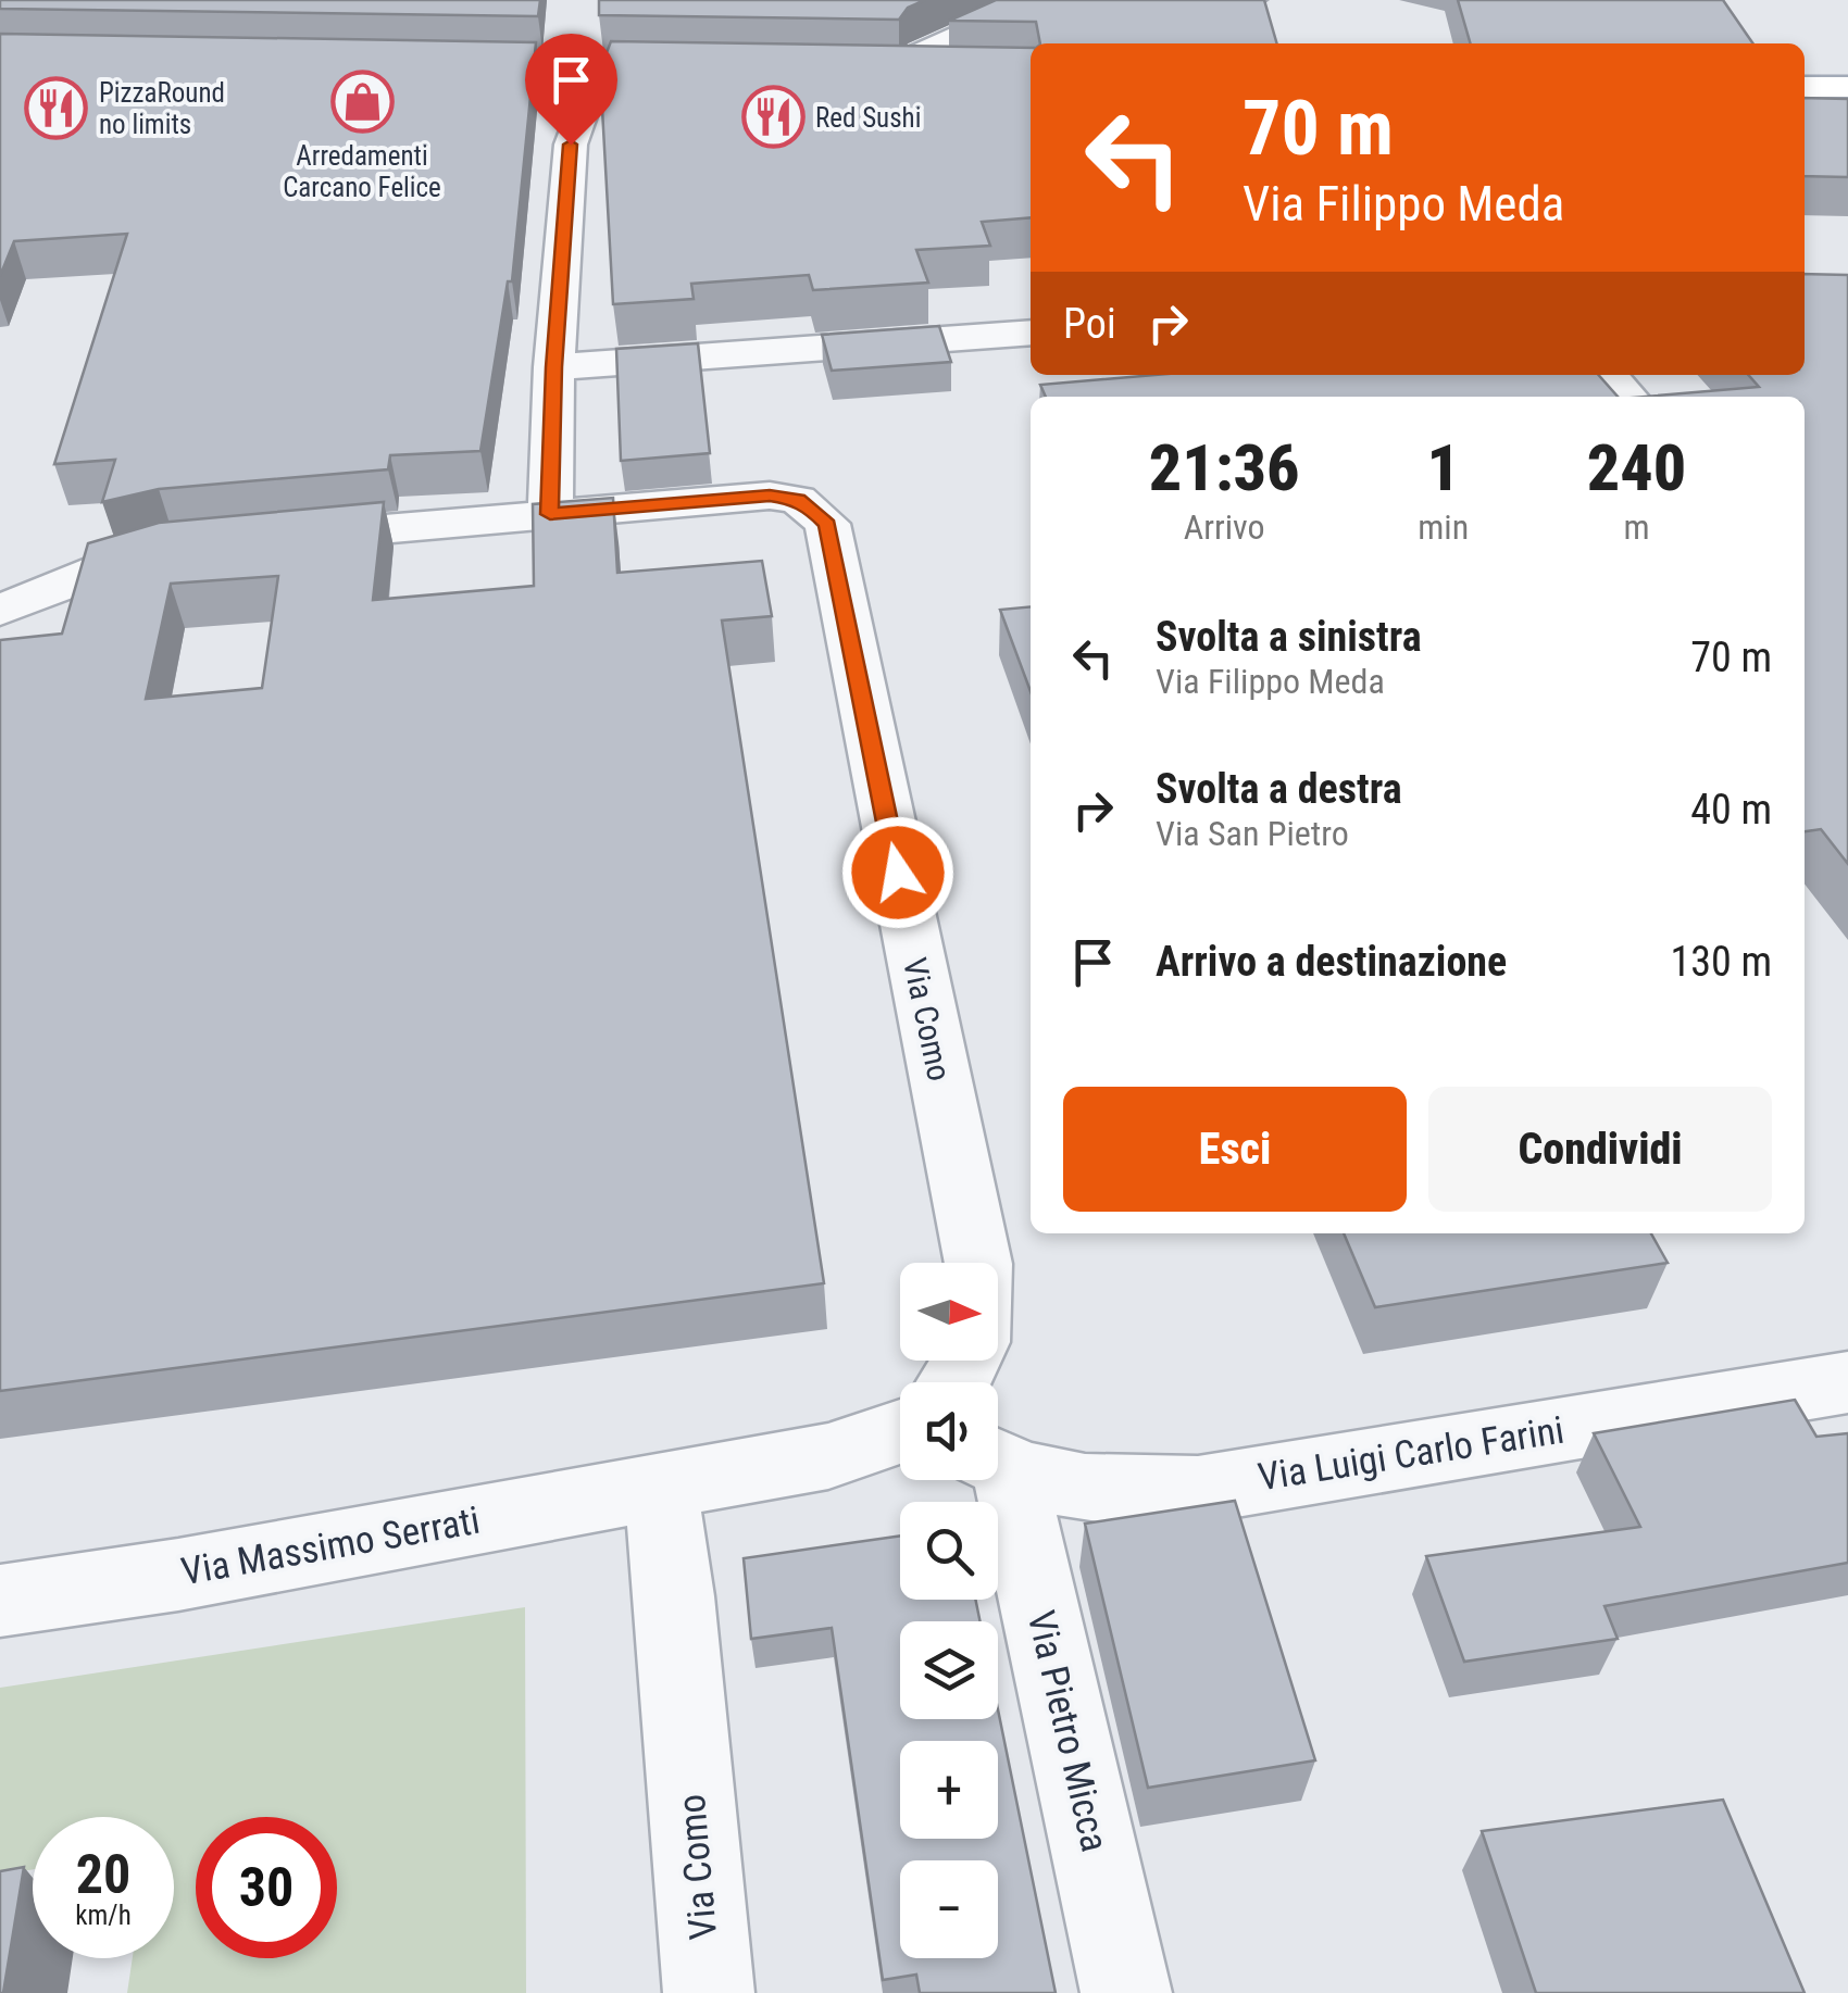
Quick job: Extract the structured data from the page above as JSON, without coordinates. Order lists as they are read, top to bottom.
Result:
{
  "streets": {
    "street": [
      "Via Como",
      "Via Luigi Carlo Farini",
      "Via Massimo Serrati",
      "Via Pietro Micca"
    ]
  },
  "crossings": [
    ["Via Como", "Via Massimo Serrati"]
  ],
  "places": {
    "shop": ["Arredamenti Carcano Felice"],
    "restaurant": ["PizzaRound no limits", "Red Sushi"]
  },
  "north": "right",
  "page": {
    "turn": ["70 m", "Via Filippo Meda"],
    "then": "Poi",
    "eta": [
      "21:36",
      "Arrivo",
      "1",
      "min",
      "240",
      "m"
    ],
    "list": [
      {
        "name": "Svolta a sinistra",
        "note": "Via Filippo Meda",
        "value": "70 m"
      },
      {
        "name": "Svolta a destra",
        "note": "Via San Pietro",
        "value": "40 m"
      },
      {
        "name": "Arrivo a destinazione",
        "value": "130 m"
      }
    ],
    "buttons": ["Esci", "Condividi"],
    "map_buttons": ["+", "−"],
    "speed": "20 km/h",
    "limit": "30"
  }
}
